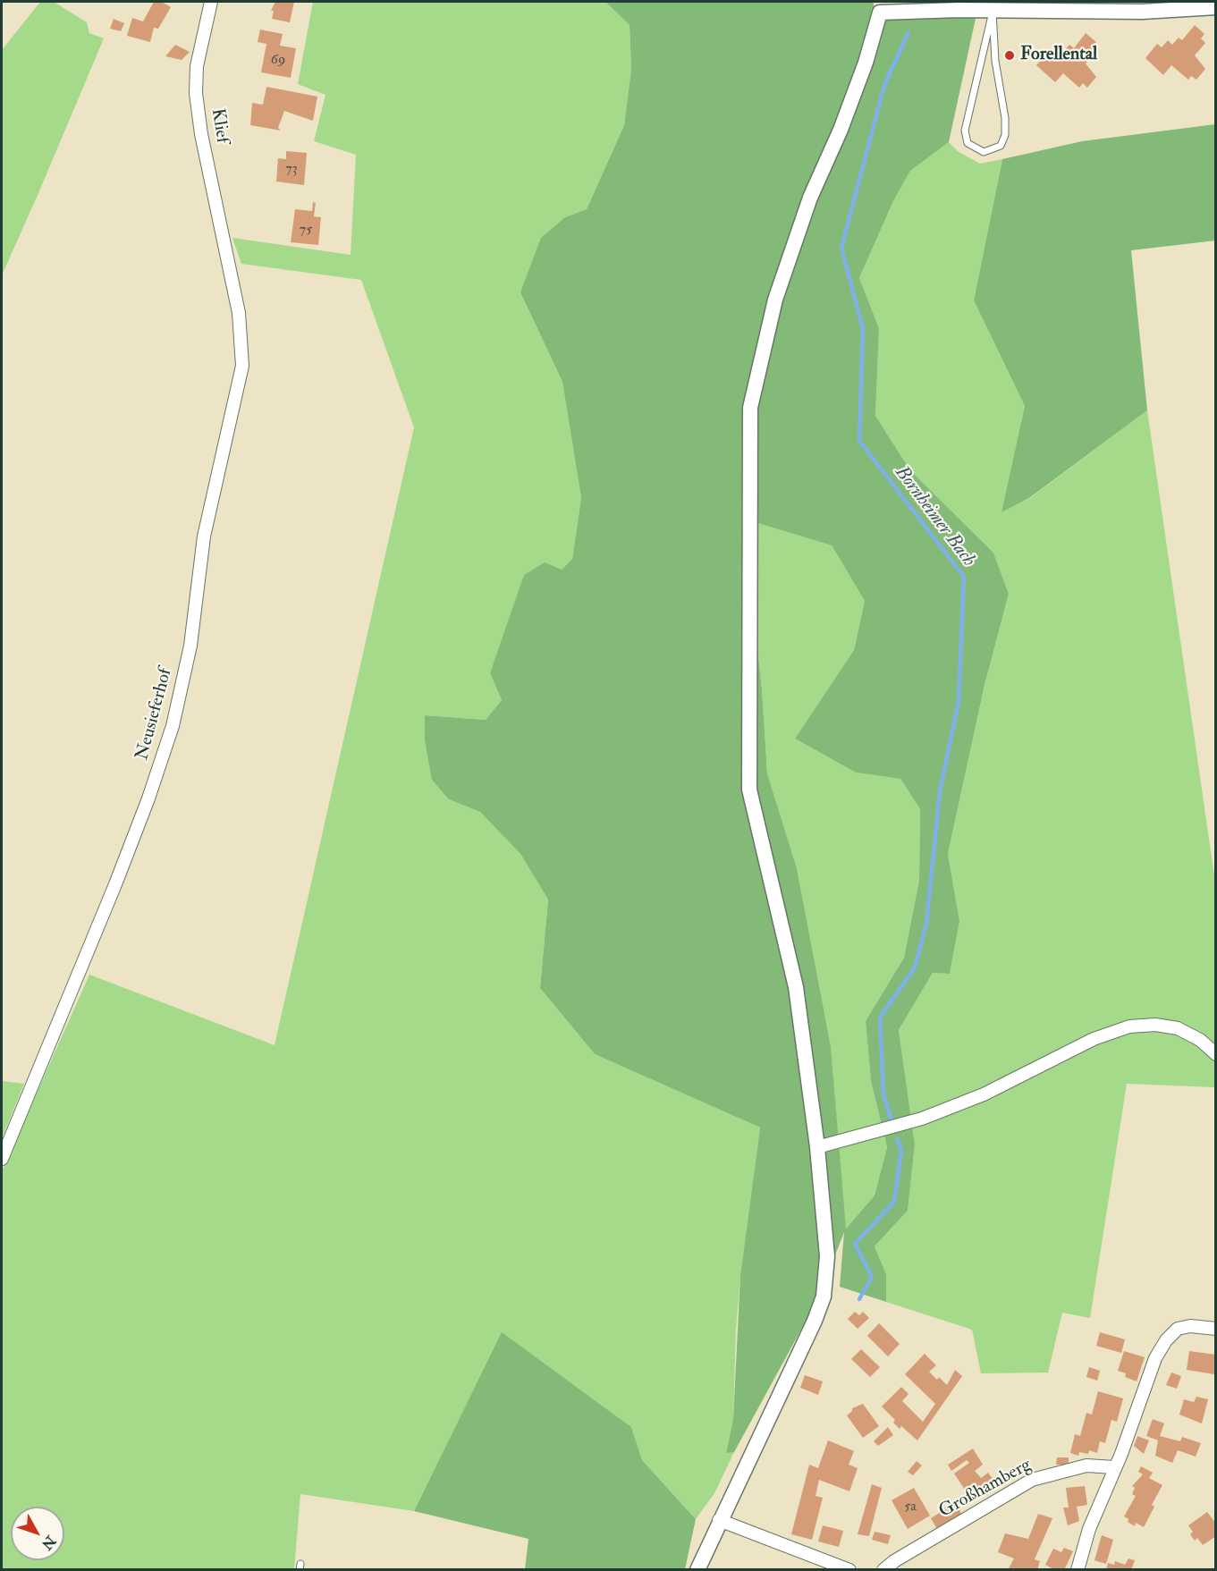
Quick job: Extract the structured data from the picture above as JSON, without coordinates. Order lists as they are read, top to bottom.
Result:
{
  "streets": {
    "street": ["Klief", "Neusieferhof", "Großhamberg"]
  },
  "crossings": [
    ["Klief", "Neusieferhof"]
  ],
  "water": ["Bornheimer Bach"],
  "places": ["Forellental"],
  "house_numbers": [
    "69",
    "73",
    "75",
    "5a"
  ],
  "north": "bottom right"
}
